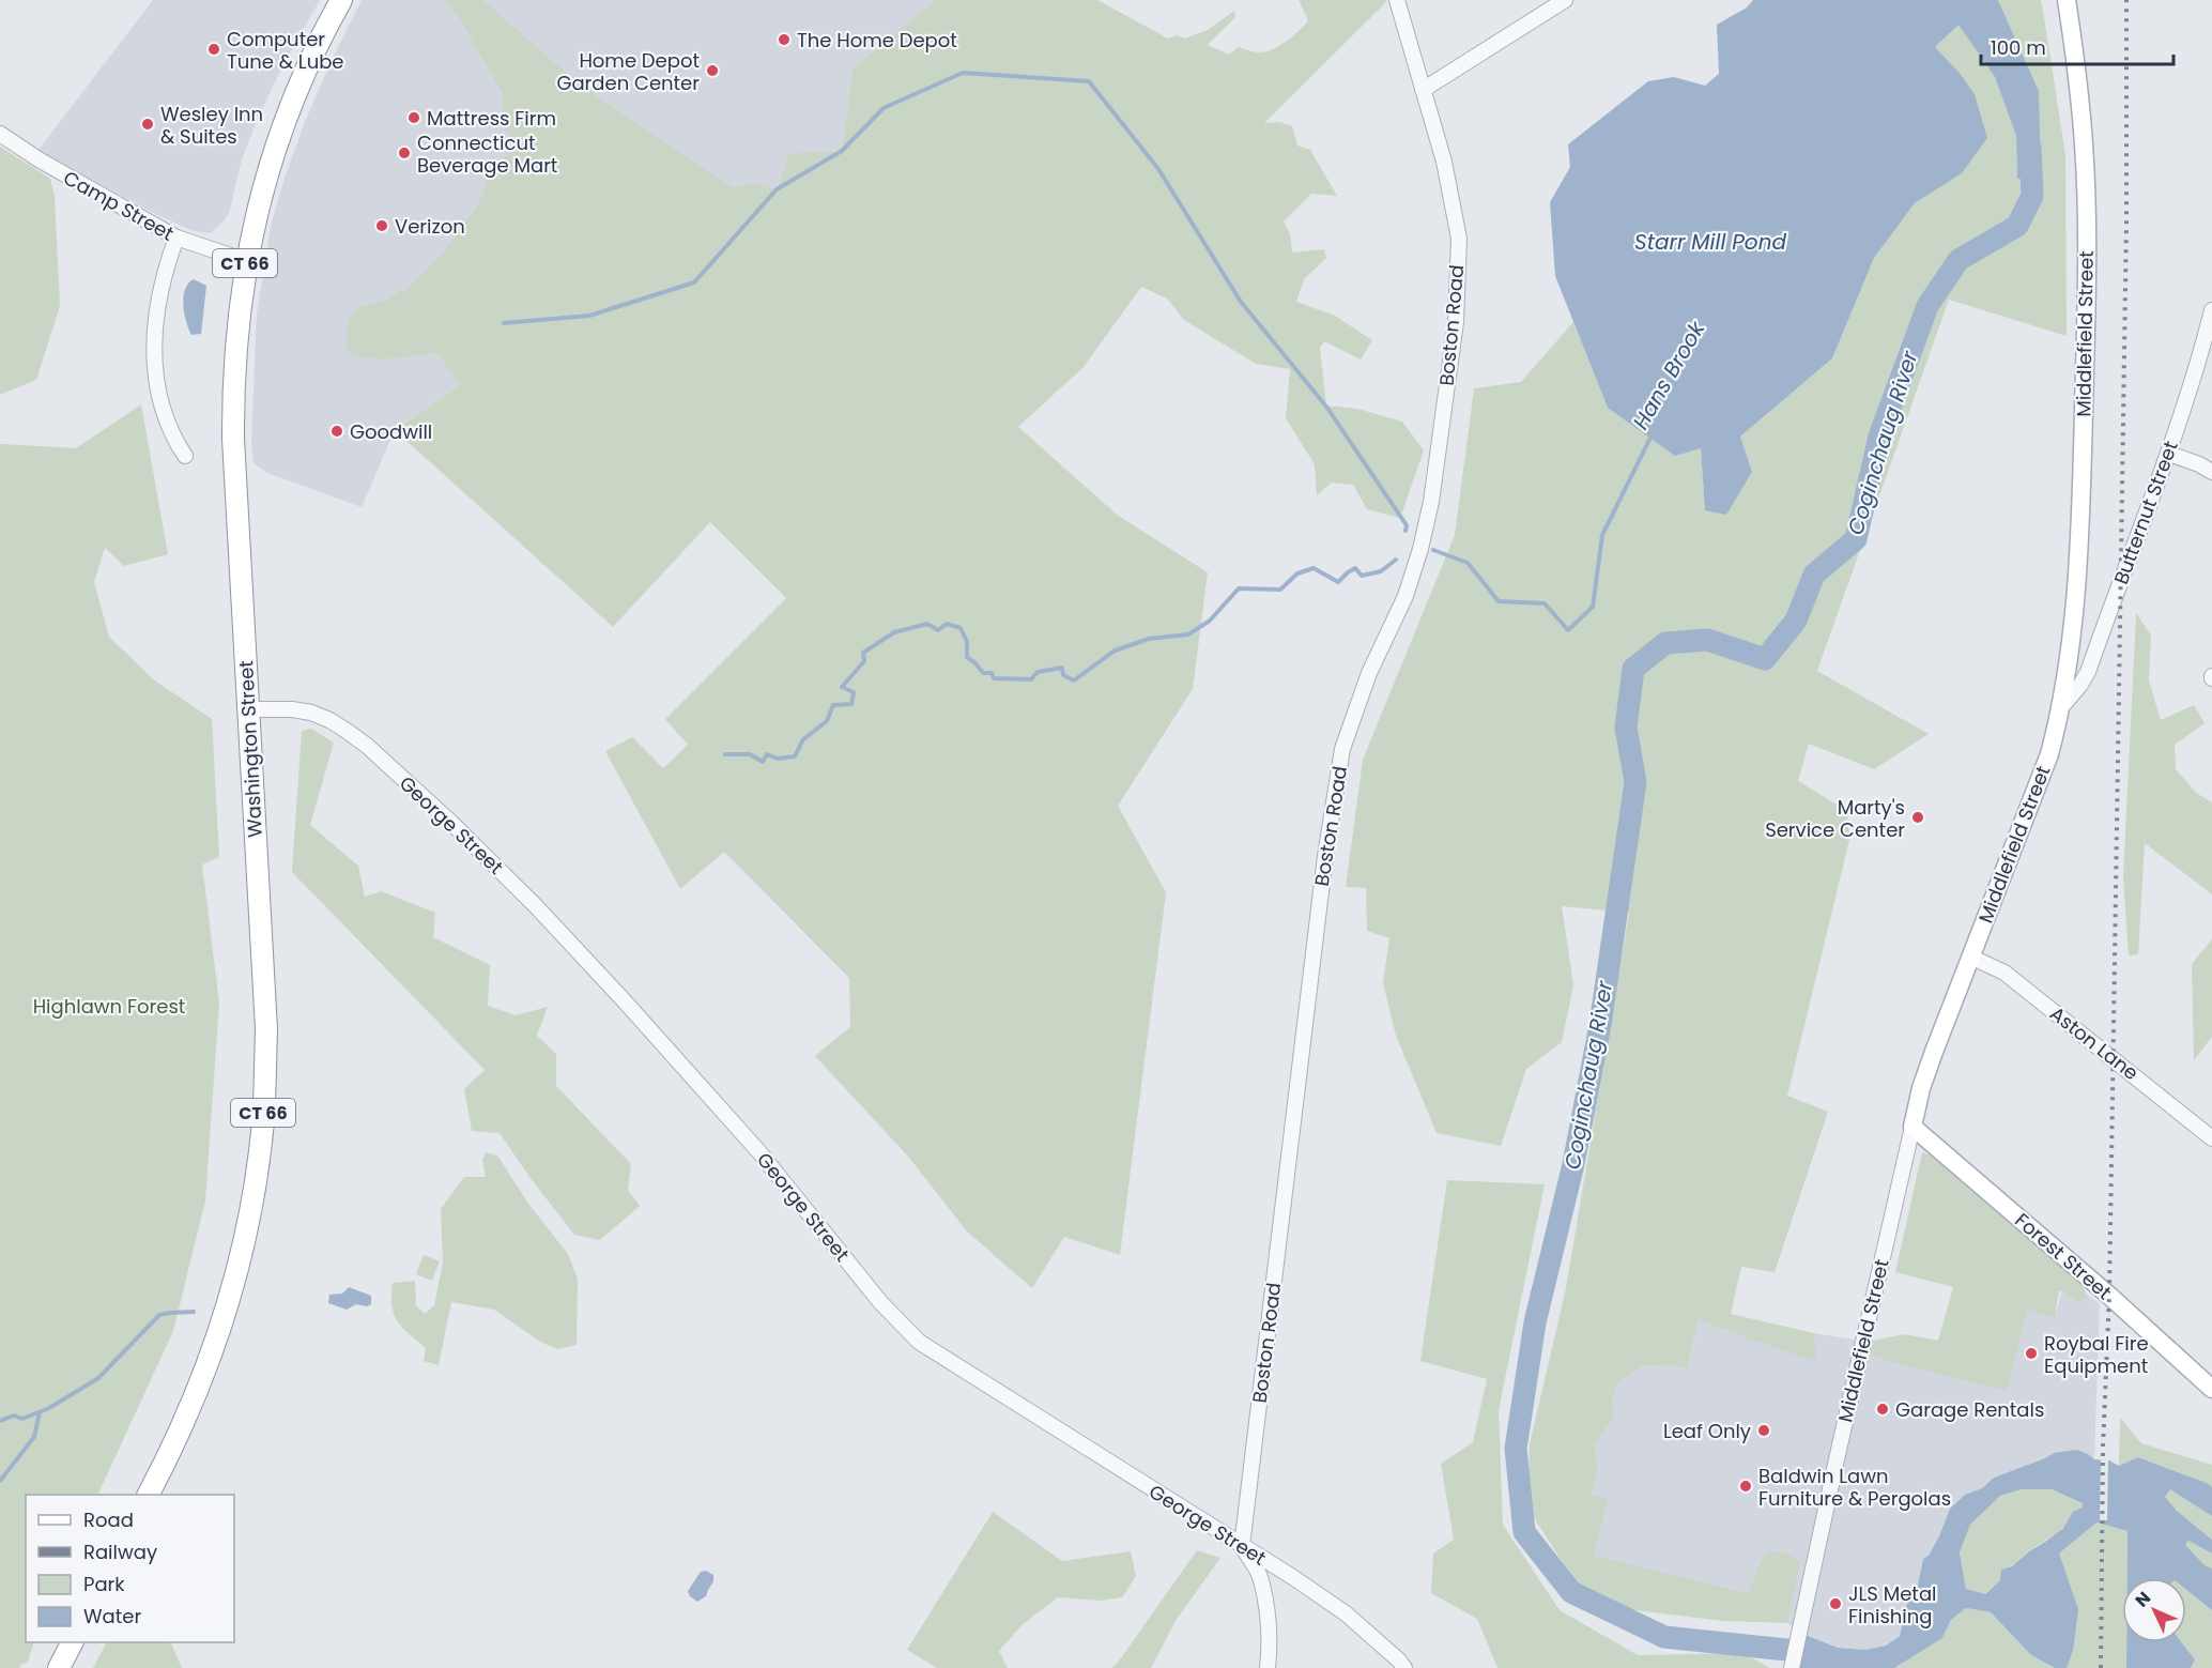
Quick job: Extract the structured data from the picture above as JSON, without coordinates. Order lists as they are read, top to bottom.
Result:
{
  "streets": {
    "highway": ["CT 66", "Washington Street"],
    "main road": ["Middlefield Street", "Forest Street"],
    "street": [
      "Camp Street",
      "Boston Road",
      "Butternut Street",
      "George Street",
      "Aston Lane"
    ]
  },
  "crossings": [
    ["Camp Street", "Washington Street"],
    ["Boston Road", "George Street"],
    ["Middlefield Street", "Butternut Street"],
    ["Middlefield Street", "Aston Lane"],
    ["Middlefield Street", "Forest Street"],
    ["Washington Street", "George Street"]
  ],
  "water": ["Starr Mill Pond", "Hans Brook", "Coginchaug River"],
  "parks": ["Highlawn Forest"],
  "places": [
    "The Home Depot",
    "Computer Tune & Lube",
    "Home Depot Garden Center",
    "Mattress Firm",
    "Wesley Inn & Suites",
    "Connecticut Beverage Mart",
    "Verizon",
    "Goodwill",
    "Marty's Service Center",
    "Roybal Fire Equipment",
    "Garage Rentals",
    "Leaf Only",
    "Baldwin Lawn Furniture & Pergolas",
    "JLS Metal Finishing"
  ],
  "legend": [
    "Road",
    "Railway",
    "Park",
    "Water"
  ],
  "scale_bar": "100 m",
  "north": "top left"
}
